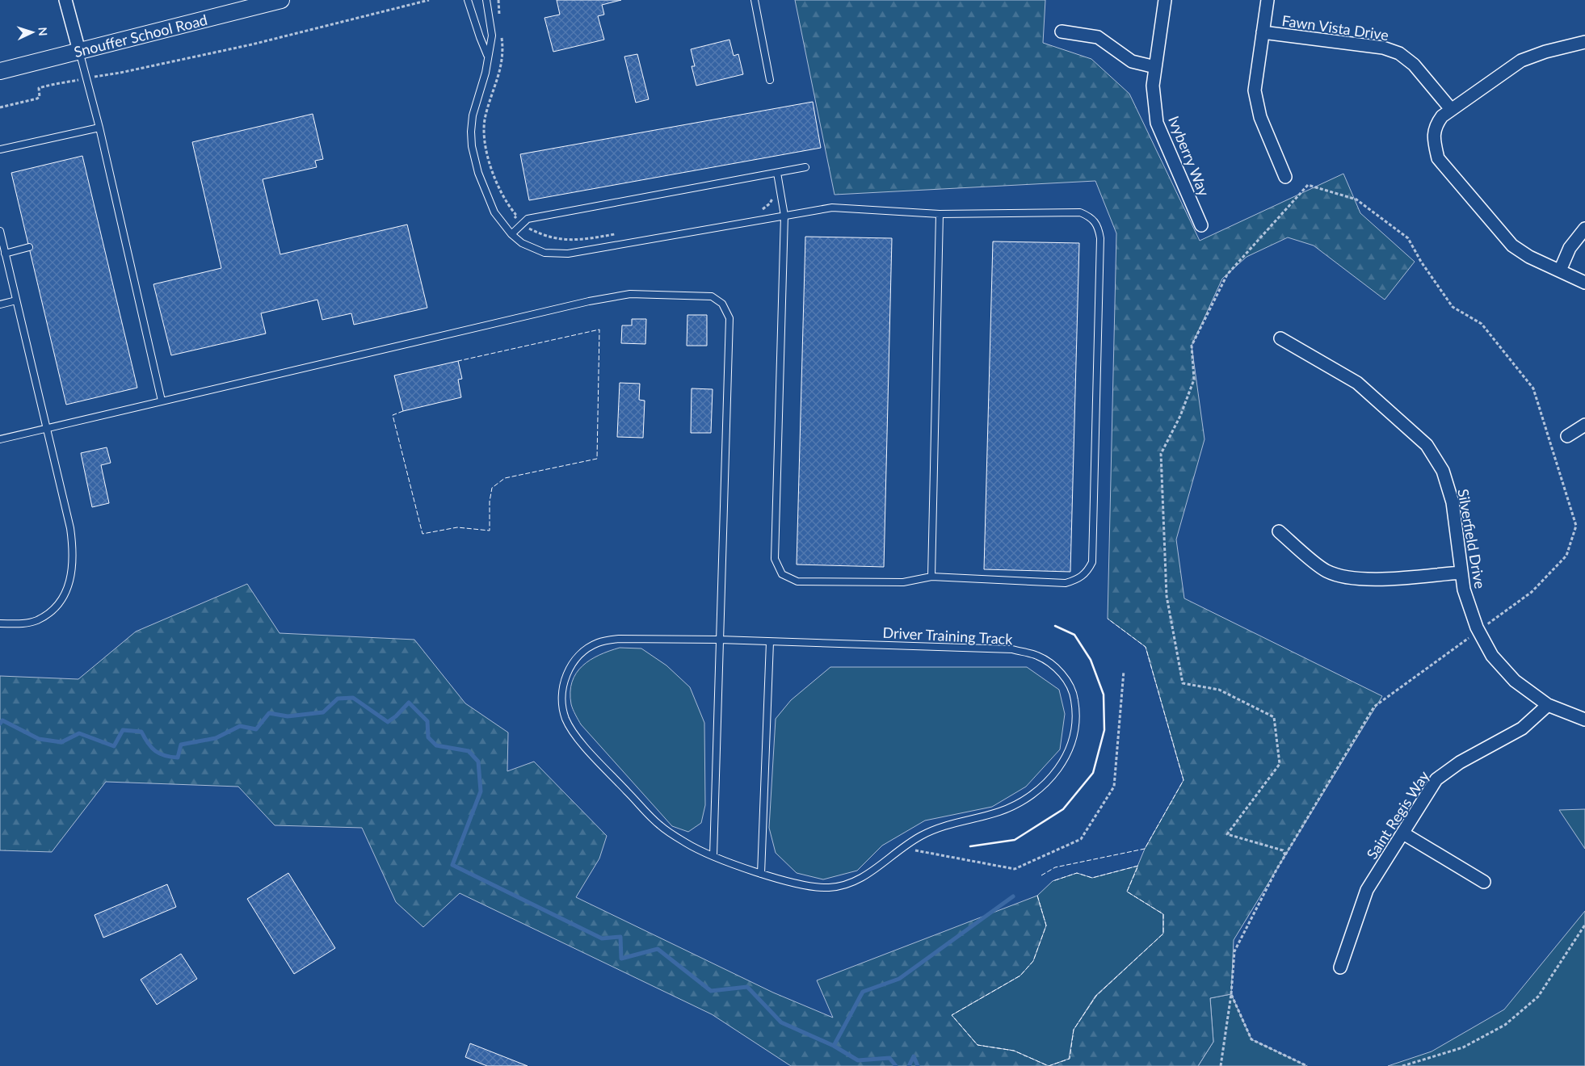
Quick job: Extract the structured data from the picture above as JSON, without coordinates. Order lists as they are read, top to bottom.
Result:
{
  "streets": {
    "main road": ["Snouffer School Road"],
    "street": [
      "Fawn Vista Drive",
      "Ivyberry Way",
      "Silverfield Drive",
      "Saint Regis Way"
    ],
    "lane": ["Driver Training Track"]
  },
  "crossings": [
    ["Silverfield Drive", "Saint Regis Way"]
  ],
  "north": "right"
}
